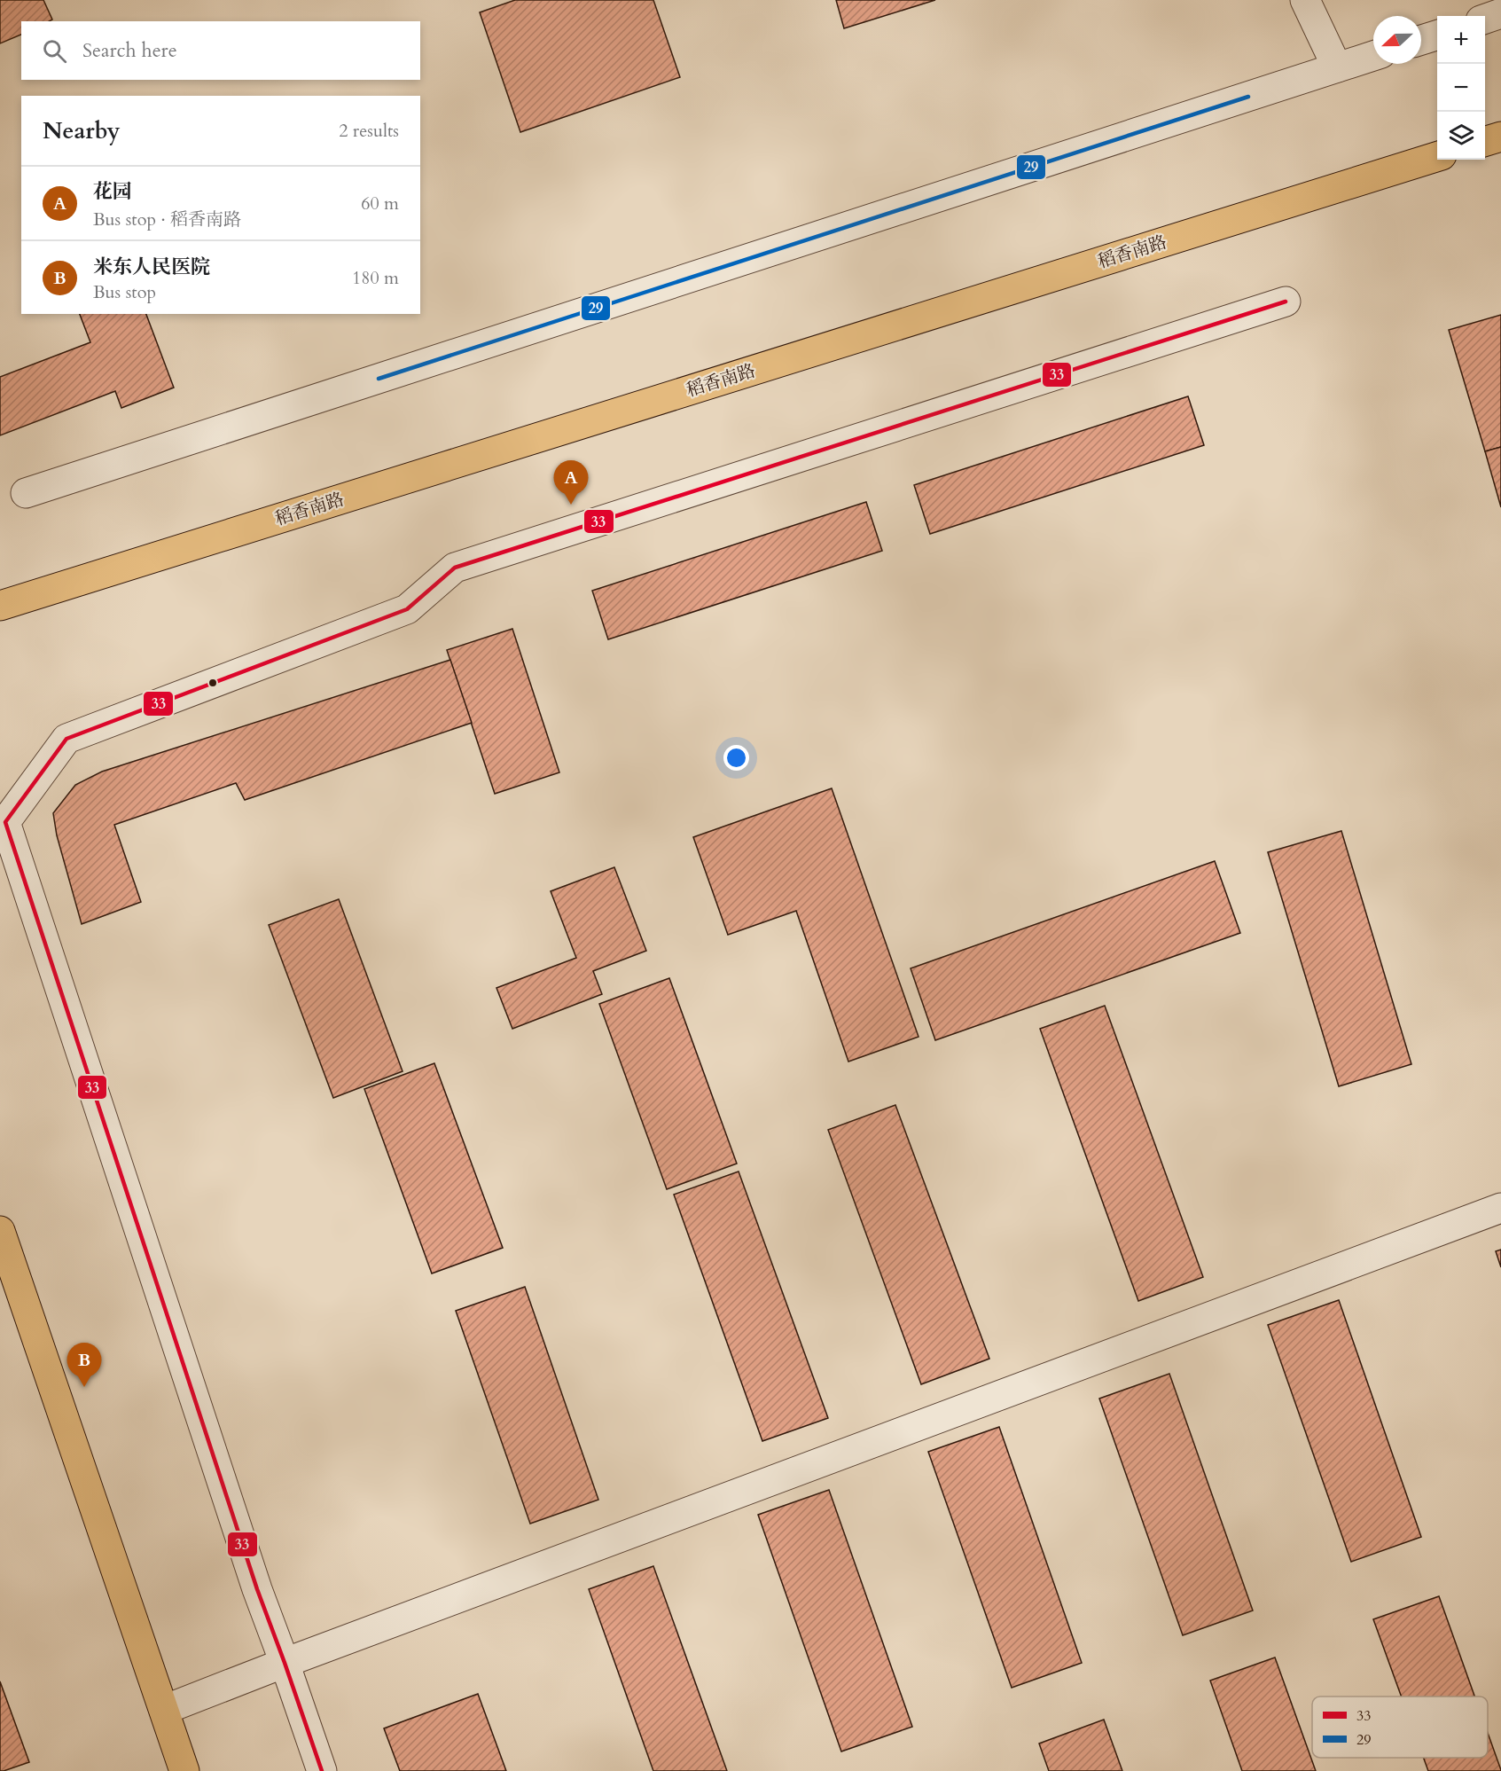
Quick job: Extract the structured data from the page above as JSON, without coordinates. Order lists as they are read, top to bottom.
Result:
{
  "streets": {
    "main road": ["稻香南路"]
  },
  "lines": ["transit line 29", "transit line 33"],
  "legend": ["33", "29"],
  "north": "left",
  "page": {
    "map_buttons": ["+", "−"],
    "search": "Search here",
    "heading": ["Nearby", "2 results"],
    "list": [
      {
        "mark": "A",
        "name": "花园",
        "note": "Bus stop · 稻香南路",
        "value": "60 m"
      },
      {
        "mark": "B",
        "name": "米东人民医院",
        "note": "Bus stop",
        "value": "180 m"
      }
    ],
    "pins": ["A", "B"]
  }
}
